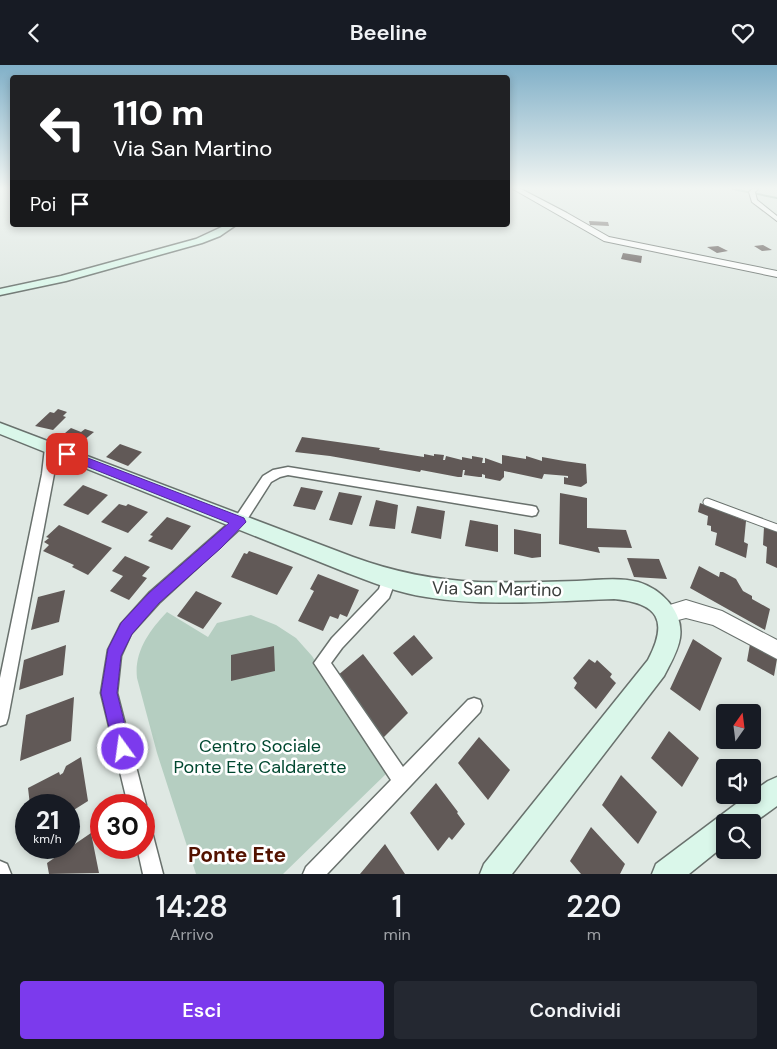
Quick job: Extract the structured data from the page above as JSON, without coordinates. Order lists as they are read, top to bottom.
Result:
{
  "streets": {
    "main road": ["Via San Martino"]
  },
  "districts": ["Ponte Ete"],
  "parks": ["Centro Sociale Ponte Ete Caldarette"],
  "north": "top",
  "page": {
    "header": "Beeline",
    "turn": ["110 m", "Via San Martino"],
    "then": "Poi",
    "speed": "21 km/h",
    "limit": "30",
    "eta": [
      "14:28",
      "Arrivo",
      "1",
      "min",
      "220",
      "m"
    ],
    "buttons": ["Esci", "Condividi"]
  }
}
